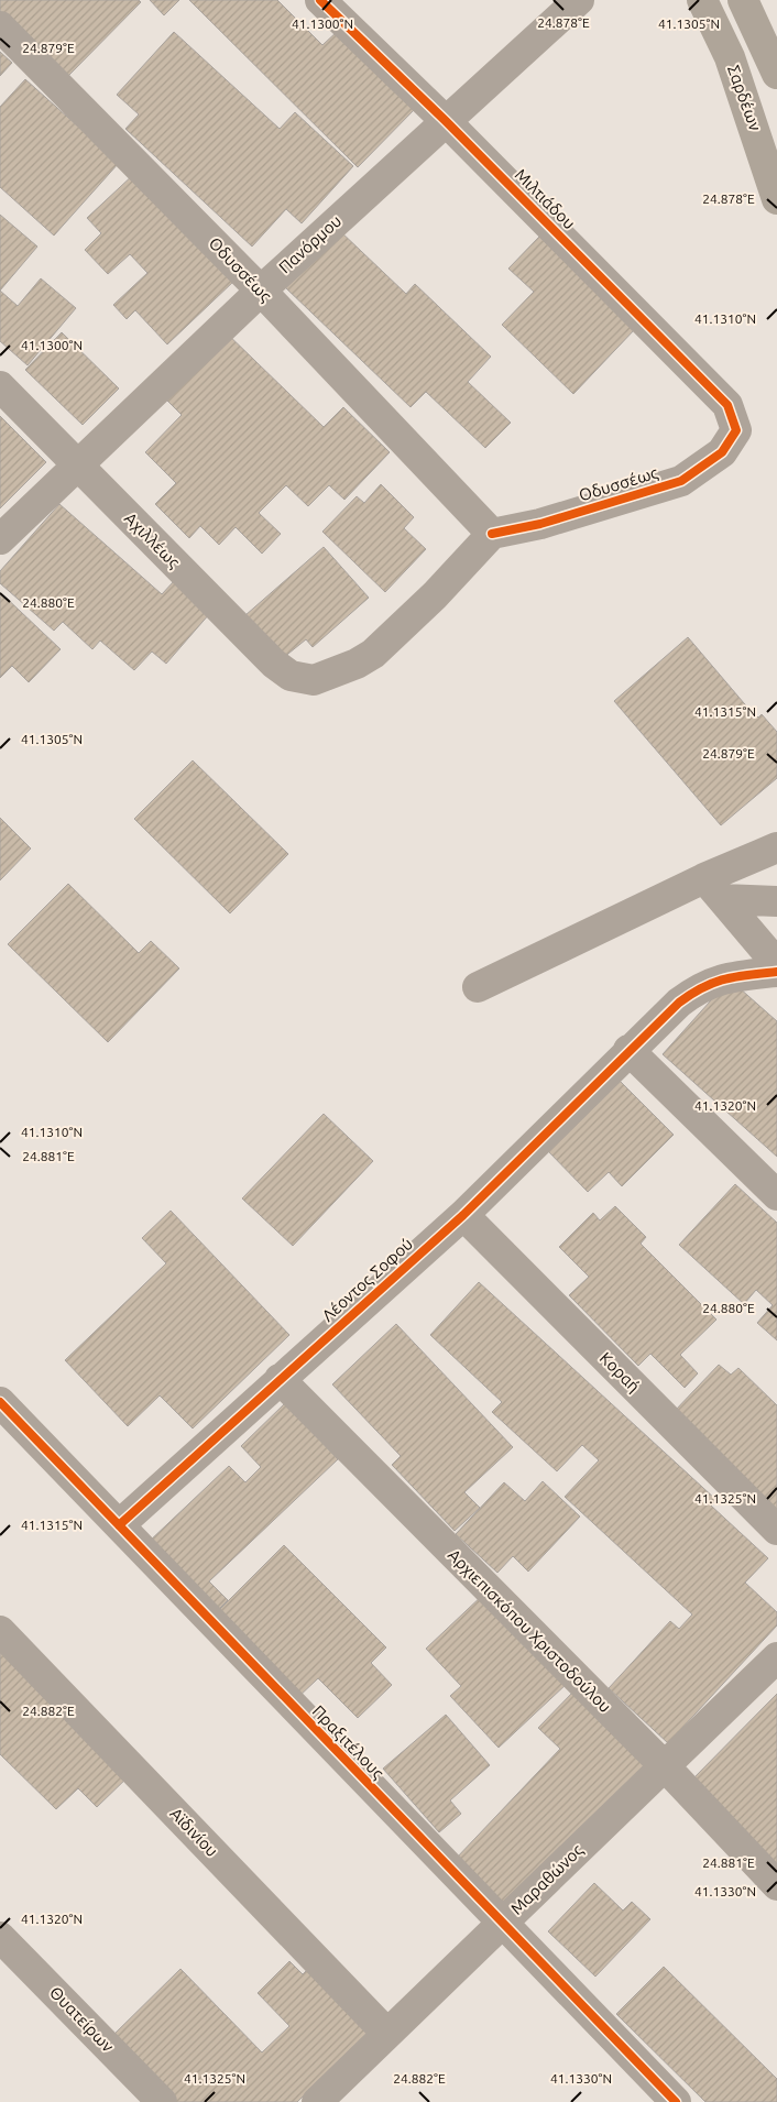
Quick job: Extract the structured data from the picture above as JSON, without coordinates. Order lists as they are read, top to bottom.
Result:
{
  "streets": {
    "main road": ["Σαρδέων"],
    "street": [
      "Μιλτιάδου",
      "Πανόρμου",
      "Οδυσσέως",
      "Αχιλλέως",
      "Λέοντος Σοφού",
      "Κοραή",
      "Αρχιεπισκόπου Χριστοδούλου",
      "Πραξιτέλους",
      "Αϊδινίου",
      "Μαραθώνος",
      "Θυατείρων"
    ]
  },
  "crossings": [
    ["Μιλτιάδου", "Πανόρμου"],
    ["Μιλτιάδου", "Οδυσσέως"],
    ["Πανόρμου", "Οδυσσέως"],
    ["Πανόρμου", "Αχιλλέως"],
    ["Οδυσσέως", "Αχιλλέως"],
    ["Λέοντος Σοφού", "Κοραή"],
    ["Λέοντος Σοφού", "Αρχιεπισκόπου Χριστοδούλου"],
    ["Λέοντος Σοφού", "Πραξιτέλους"],
    ["Αρχιεπισκόπου Χριστοδούλου", "Μαραθώνος"],
    ["Πραξιτέλους", "Μαραθώνος"],
    ["Αϊδινίου", "Μαραθώνος"]
  ],
  "coordinates": [
    "24.878°E",
    "41.1300°N",
    "41.1305°N",
    "24.879°E",
    "41.1310°N",
    "24.880°E",
    "41.1315°N",
    "41.1320°N",
    "24.881°E",
    "41.1325°N",
    "24.882°E",
    "41.1330°N"
  ]
}
